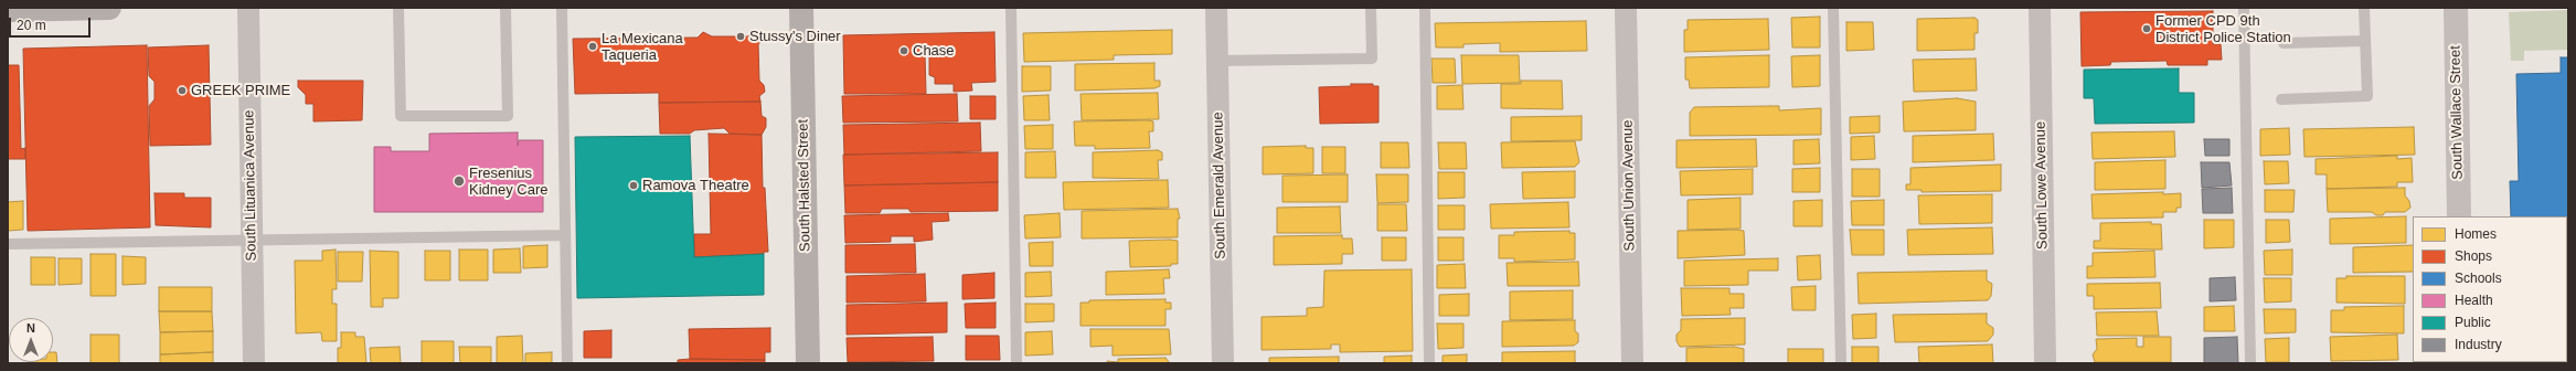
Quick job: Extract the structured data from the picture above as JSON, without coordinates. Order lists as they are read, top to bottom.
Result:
{
  "streets": {
    "main road": ["South Halsted Street"],
    "street": [
      "South Wallace Street",
      "South Lituanica Avenue",
      "South Emerald Avenue",
      "South Union Avenue",
      "South Lowe Avenue"
    ]
  },
  "places": [
    "Former CPD 9th District Police Station",
    "Stussy's Diner",
    "La Mexicana Taqueria",
    "Chase",
    "GREEK PRIME",
    "Fresenius Kidney Care",
    "Ramova Theatre"
  ],
  "legend": [
    "Homes",
    "Shops",
    "Schools",
    "Health",
    "Public",
    "Industry"
  ],
  "scale_bar": "20 m",
  "north": "top"
}
